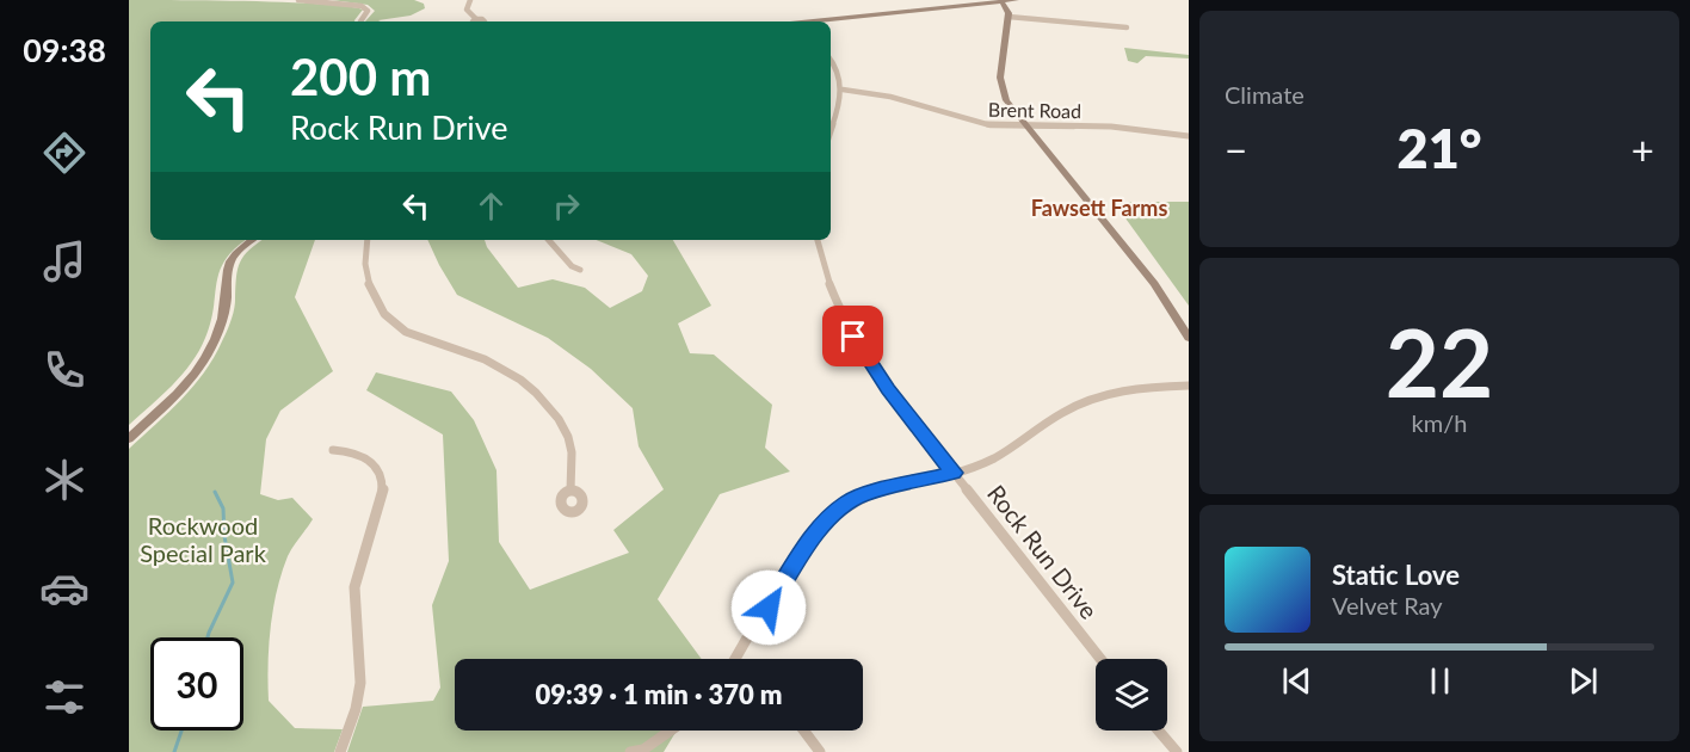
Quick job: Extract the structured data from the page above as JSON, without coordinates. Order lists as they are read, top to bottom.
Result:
{
  "streets": {
    "street": ["Brent Road", "Rock Run Drive"]
  },
  "districts": ["Fawsett Farms"],
  "parks": ["Rockwood Special Park"],
  "page": {
    "tabs": "09:38",
    "tile": [
      "Climate",
      ["22", "km/h"]
    ],
    "turn": ["200 m", "Rock Run Drive"],
    "heat": ["−", "21°", "+"],
    "song": ["Static Love", "Velvet Ray"],
    "limit": "30",
    "trip": "09:39 · 1 min · 370 m"
  }
}
